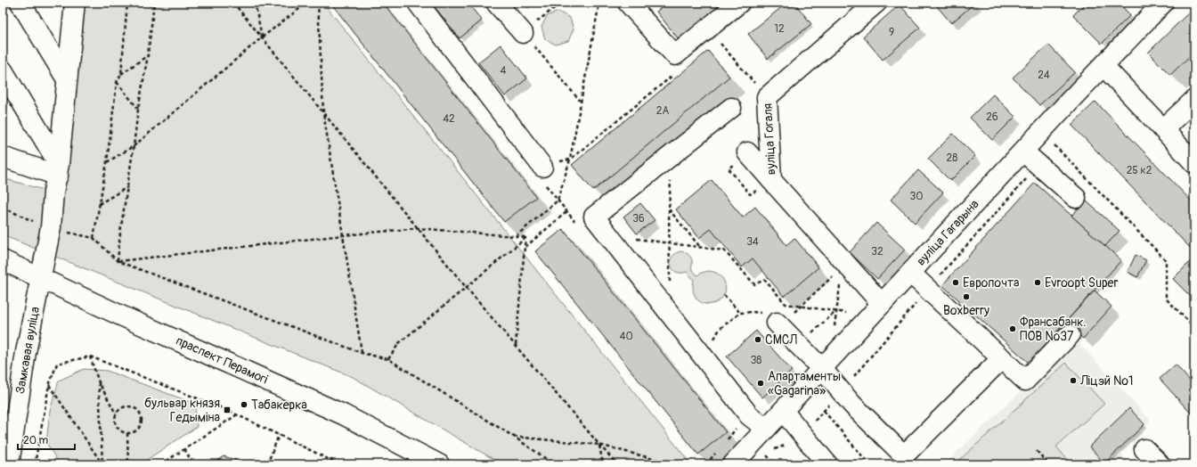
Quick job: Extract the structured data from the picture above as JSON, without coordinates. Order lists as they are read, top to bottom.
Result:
{
  "streets": {
    "street": [
      "вуліца Гогаля",
      "вуліца Гагарына",
      "Замкавая вуліца",
      "праспект Перамогі"
    ]
  },
  "crossings": [
    ["вуліца Гогаля", "вуліца Гагарына"],
    ["Замкавая вуліца", "праспект Перамогі"]
  ],
  "places": {
    "other": [
      "Европочта",
      "Evroopt Super",
      "Boxberry",
      "Франсабанк. ПОВ №37",
      "СМСЛ",
      "Ліцэй №1",
      "Апартаменты «Gagarina»",
      "Табакерка"
    ],
    "transit": ["бульвар князя Гедыміна"]
  },
  "house_numbers": [
    "12",
    "9",
    "4",
    "24",
    "2А",
    "26",
    "42",
    "28",
    "25 к2",
    "30",
    "36",
    "34",
    "32",
    "40",
    "38"
  ],
  "scale_bar": "20 m"
}
